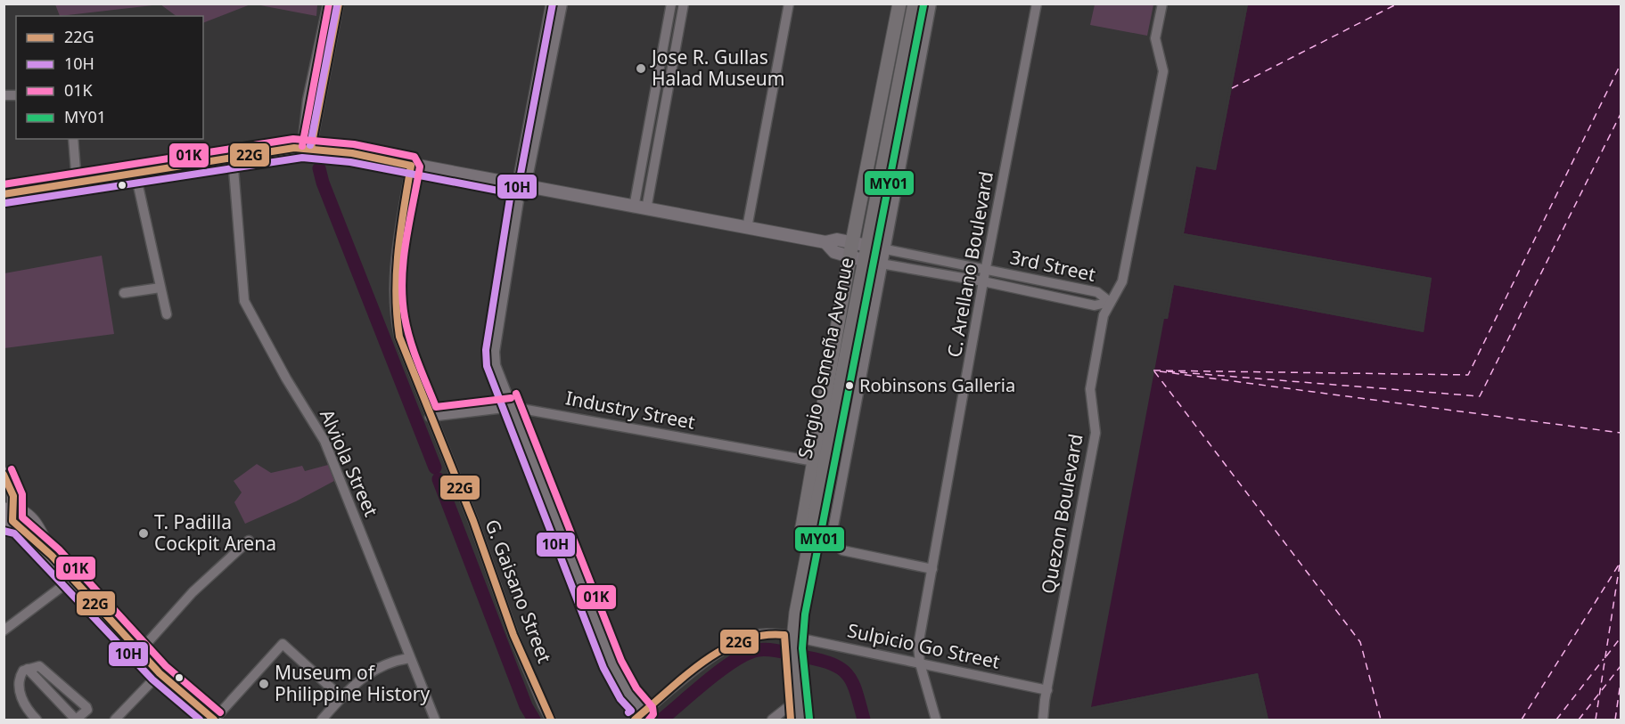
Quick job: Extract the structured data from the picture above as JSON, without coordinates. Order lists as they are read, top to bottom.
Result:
{
  "streets": {
    "highway": ["Sergio Osmeña Avenue"],
    "street": [
      "C. Arellano Boulevard",
      "3rd Street",
      "Industry Street",
      "Alviola Street",
      "Quezon Boulevard",
      "G. Gaisano Street",
      "Sulpicio Go Street"
    ]
  },
  "crossings": [
    ["C. Arellano Boulevard", "3rd Street"],
    ["C. Arellano Boulevard", "Sulpicio Go Street"],
    ["3rd Street", "Sergio Osmeña Avenue"],
    ["3rd Street", "Quezon Boulevard"],
    ["Sergio Osmeña Avenue", "Industry Street"],
    ["Sergio Osmeña Avenue", "Sulpicio Go Street"],
    ["Industry Street", "G. Gaisano Street"],
    ["Quezon Boulevard", "Sulpicio Go Street"]
  ],
  "places": [
    "Jose R. Gullas Halad Museum",
    "Robinsons Galleria",
    "T. Padilla Cockpit Arena",
    "Museum of Philippine History"
  ],
  "lines": [
    "transit line 22G",
    "transit line 10H",
    "transit line 01K",
    "transit line MY01"
  ],
  "legend": [
    "22G",
    "10H",
    "01K",
    "MY01"
  ]
}
